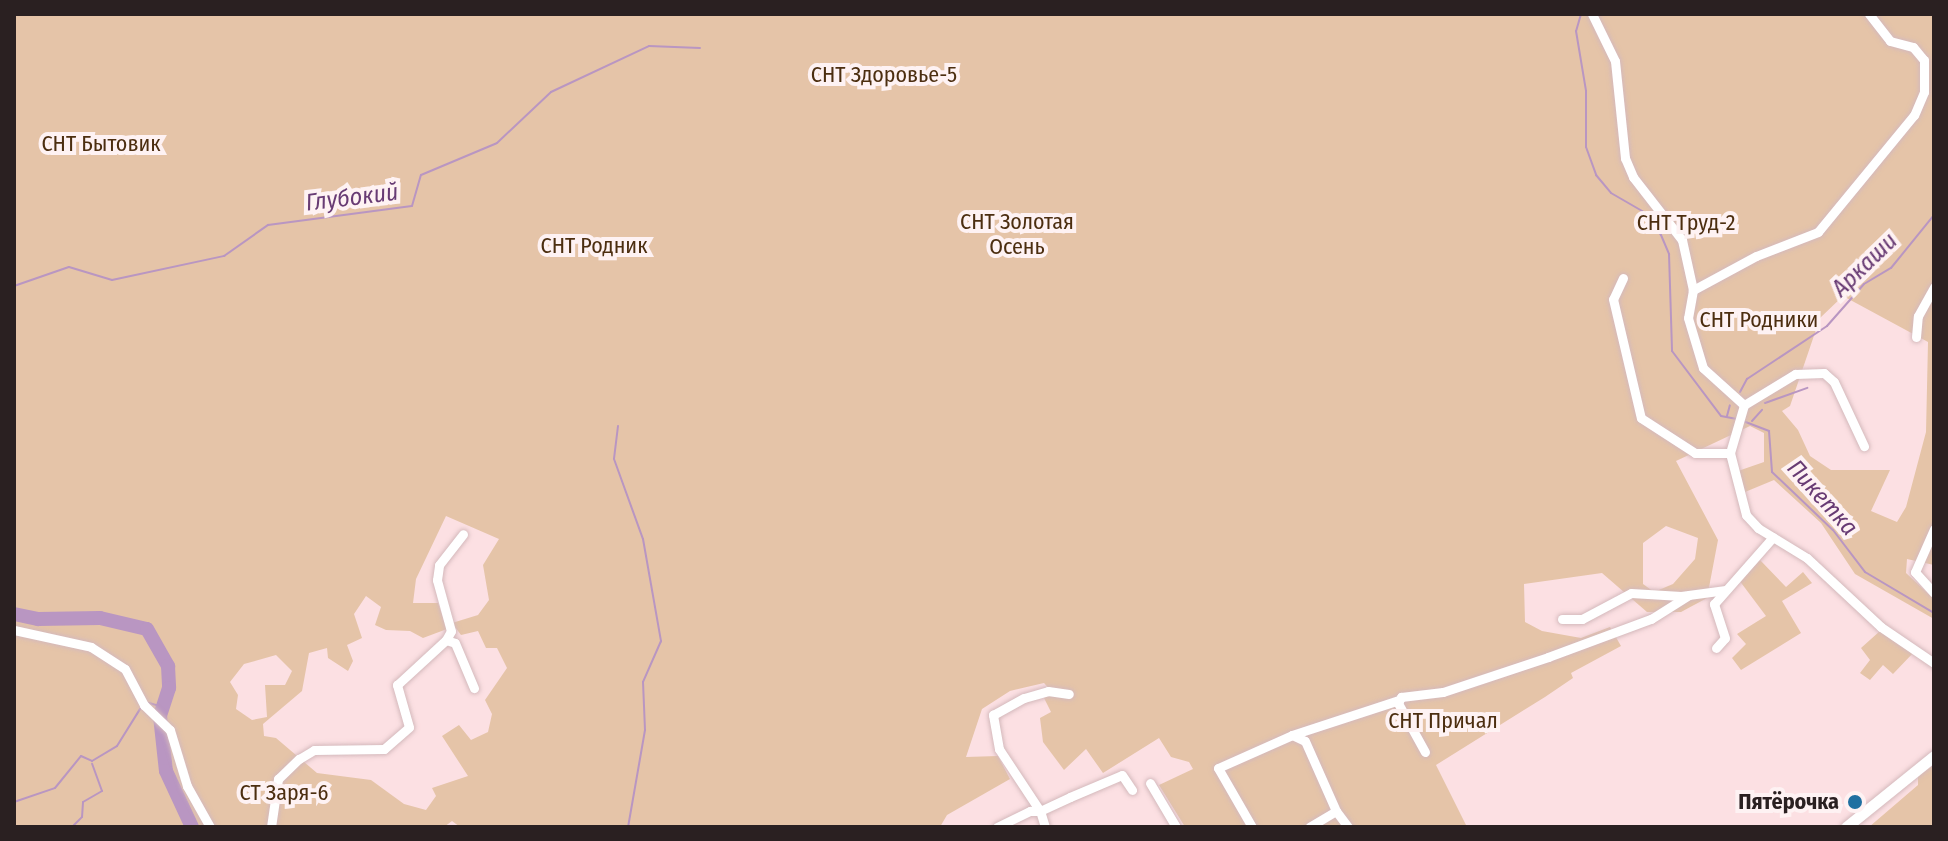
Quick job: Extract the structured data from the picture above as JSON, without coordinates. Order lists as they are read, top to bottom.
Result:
{
  "water": ["Глубокий", "Аркаши", "Пикетка"],
  "parks": [
    "СНТ Здоровье-5",
    "СНТ Бытовик",
    "СНТ Золотая Осень",
    "СНТ Труд-2",
    "СНТ Родник",
    "СНТ Родники",
    "СНТ Причал",
    "СТ Заря-6"
  ],
  "places": ["Пятёрочка"]
}
